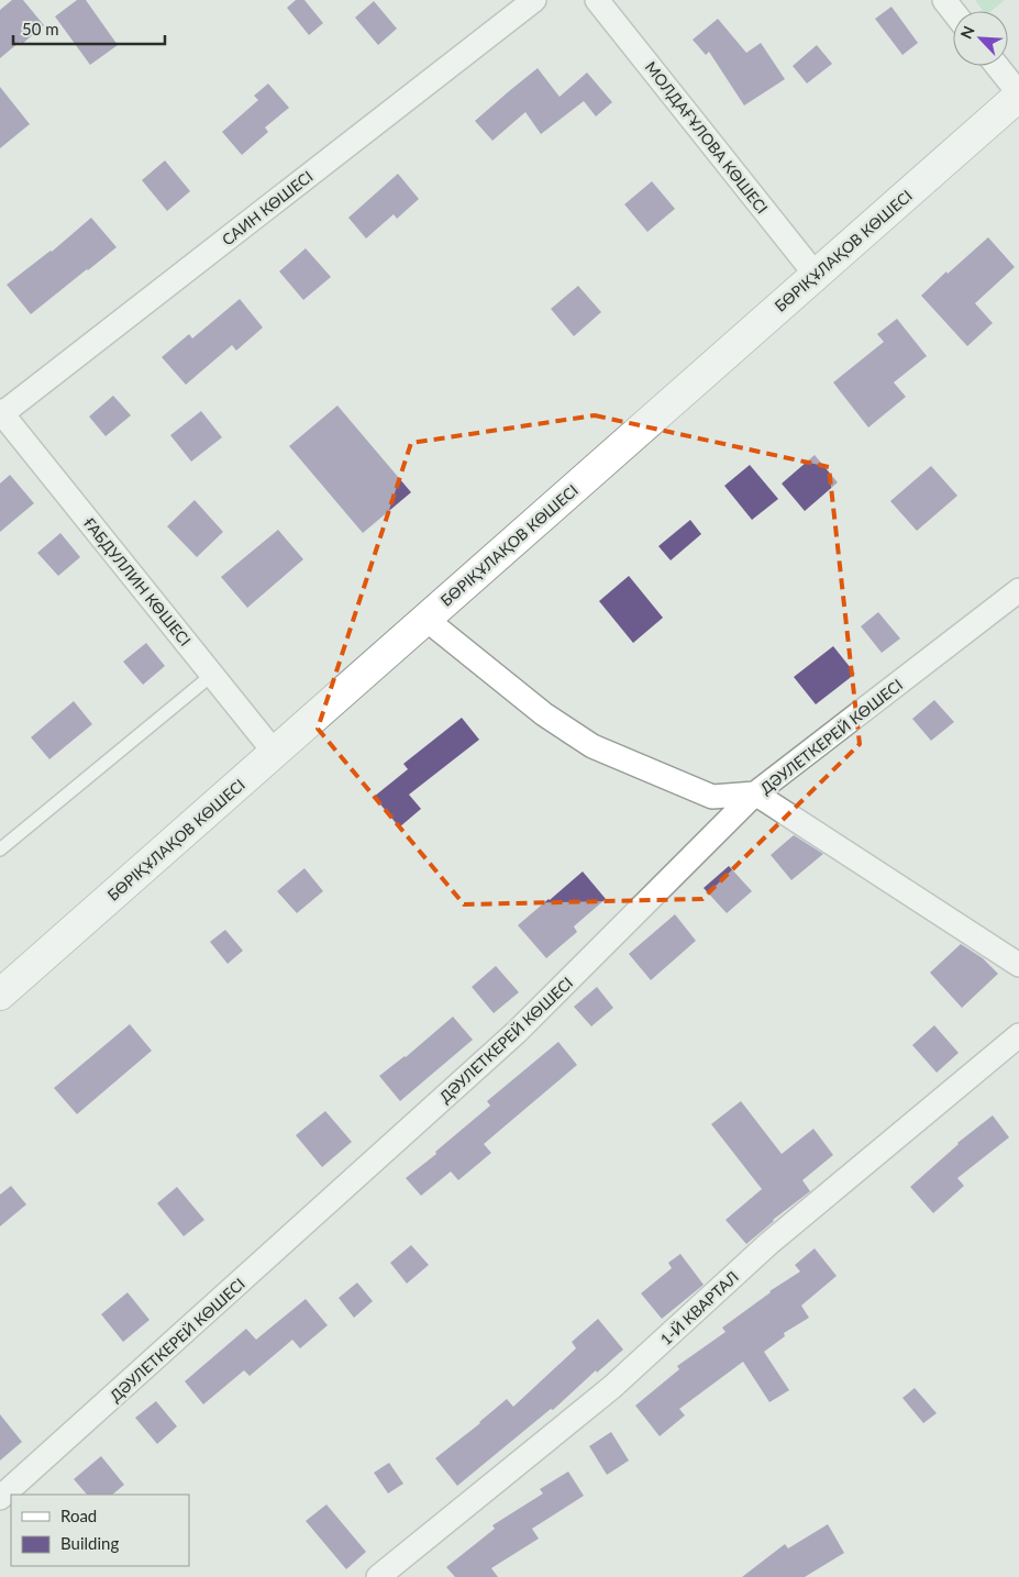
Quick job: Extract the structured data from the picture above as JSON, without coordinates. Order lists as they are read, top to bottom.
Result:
{
  "streets": {
    "street": [
      "МОЛДАҒҰЛОВА КӨШЕСІ",
      "САИН КӨШЕСІ",
      "БӨРІҚҰЛАҚОВ КӨШЕСІ",
      "ҒАБДУЛЛИН КӨШЕСІ",
      "ДӘУЛЕТКЕРЕЙ КӨШЕСІ",
      "1-Й КВАРТАЛ"
    ]
  },
  "crossings": [
    ["МОЛДАҒҰЛОВА КӨШЕСІ", "БӨРІҚҰЛАҚОВ КӨШЕСІ"],
    ["САИН КӨШЕСІ", "ҒАБДУЛЛИН КӨШЕСІ"],
    ["БӨРІҚҰЛАҚОВ КӨШЕСІ", "ҒАБДУЛЛИН КӨШЕСІ"]
  ],
  "legend": ["Road", "Building"],
  "scale_bar": "50 m",
  "north": "top left"
}
